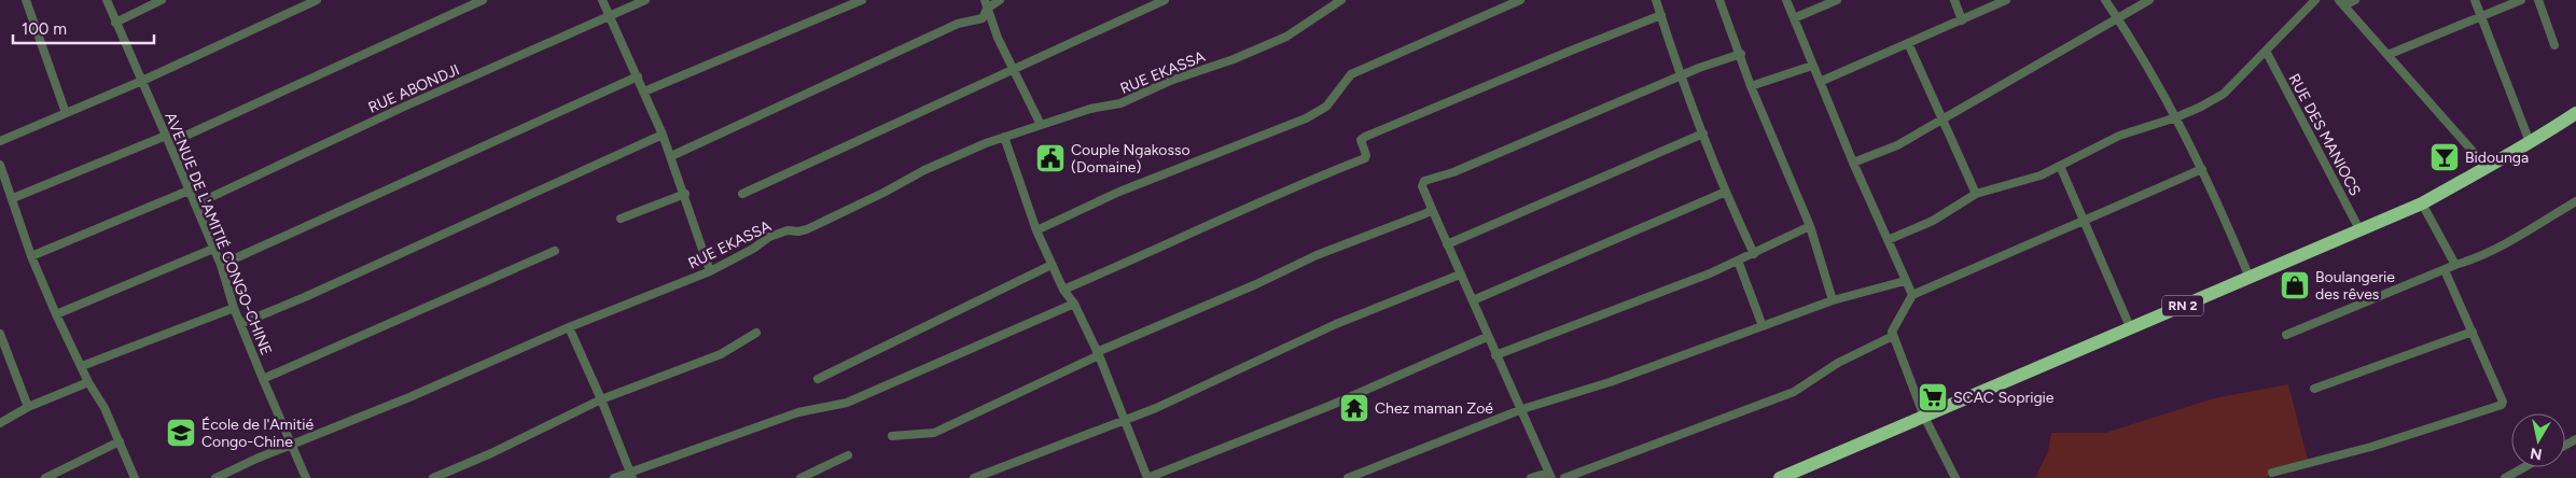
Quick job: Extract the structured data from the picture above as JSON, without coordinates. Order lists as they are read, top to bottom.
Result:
{
  "streets": {
    "highway": ["RN 2"],
    "street": [
      "RUE EKASSA",
      "RUE ABONDJI",
      "RUE DES MANIOCS",
      "AVENUE DE L'AMITIÉ CONGO-CHINE"
    ]
  },
  "crossings": [
    ["RUE EKASSA", "AVENUE DE L'AMITIÉ CONGO-CHINE"],
    ["RUE ABONDJI", "AVENUE DE L'AMITIÉ CONGO-CHINE"],
    ["RUE DES MANIOCS", "RN 2"]
  ],
  "places": {
    "bar": ["Bidounga"],
    "public building": ["Couple Ngakosso (Domaine)"],
    "shop": ["Boulangerie des rêves"],
    "supermarket": ["SCAC Soprigie"],
    "temple": ["Chez maman Zoé"],
    "school or university": ["École de l'Amitié Congo-Chine"]
  },
  "scale_bar": "100 m",
  "north": "bottom"
}
